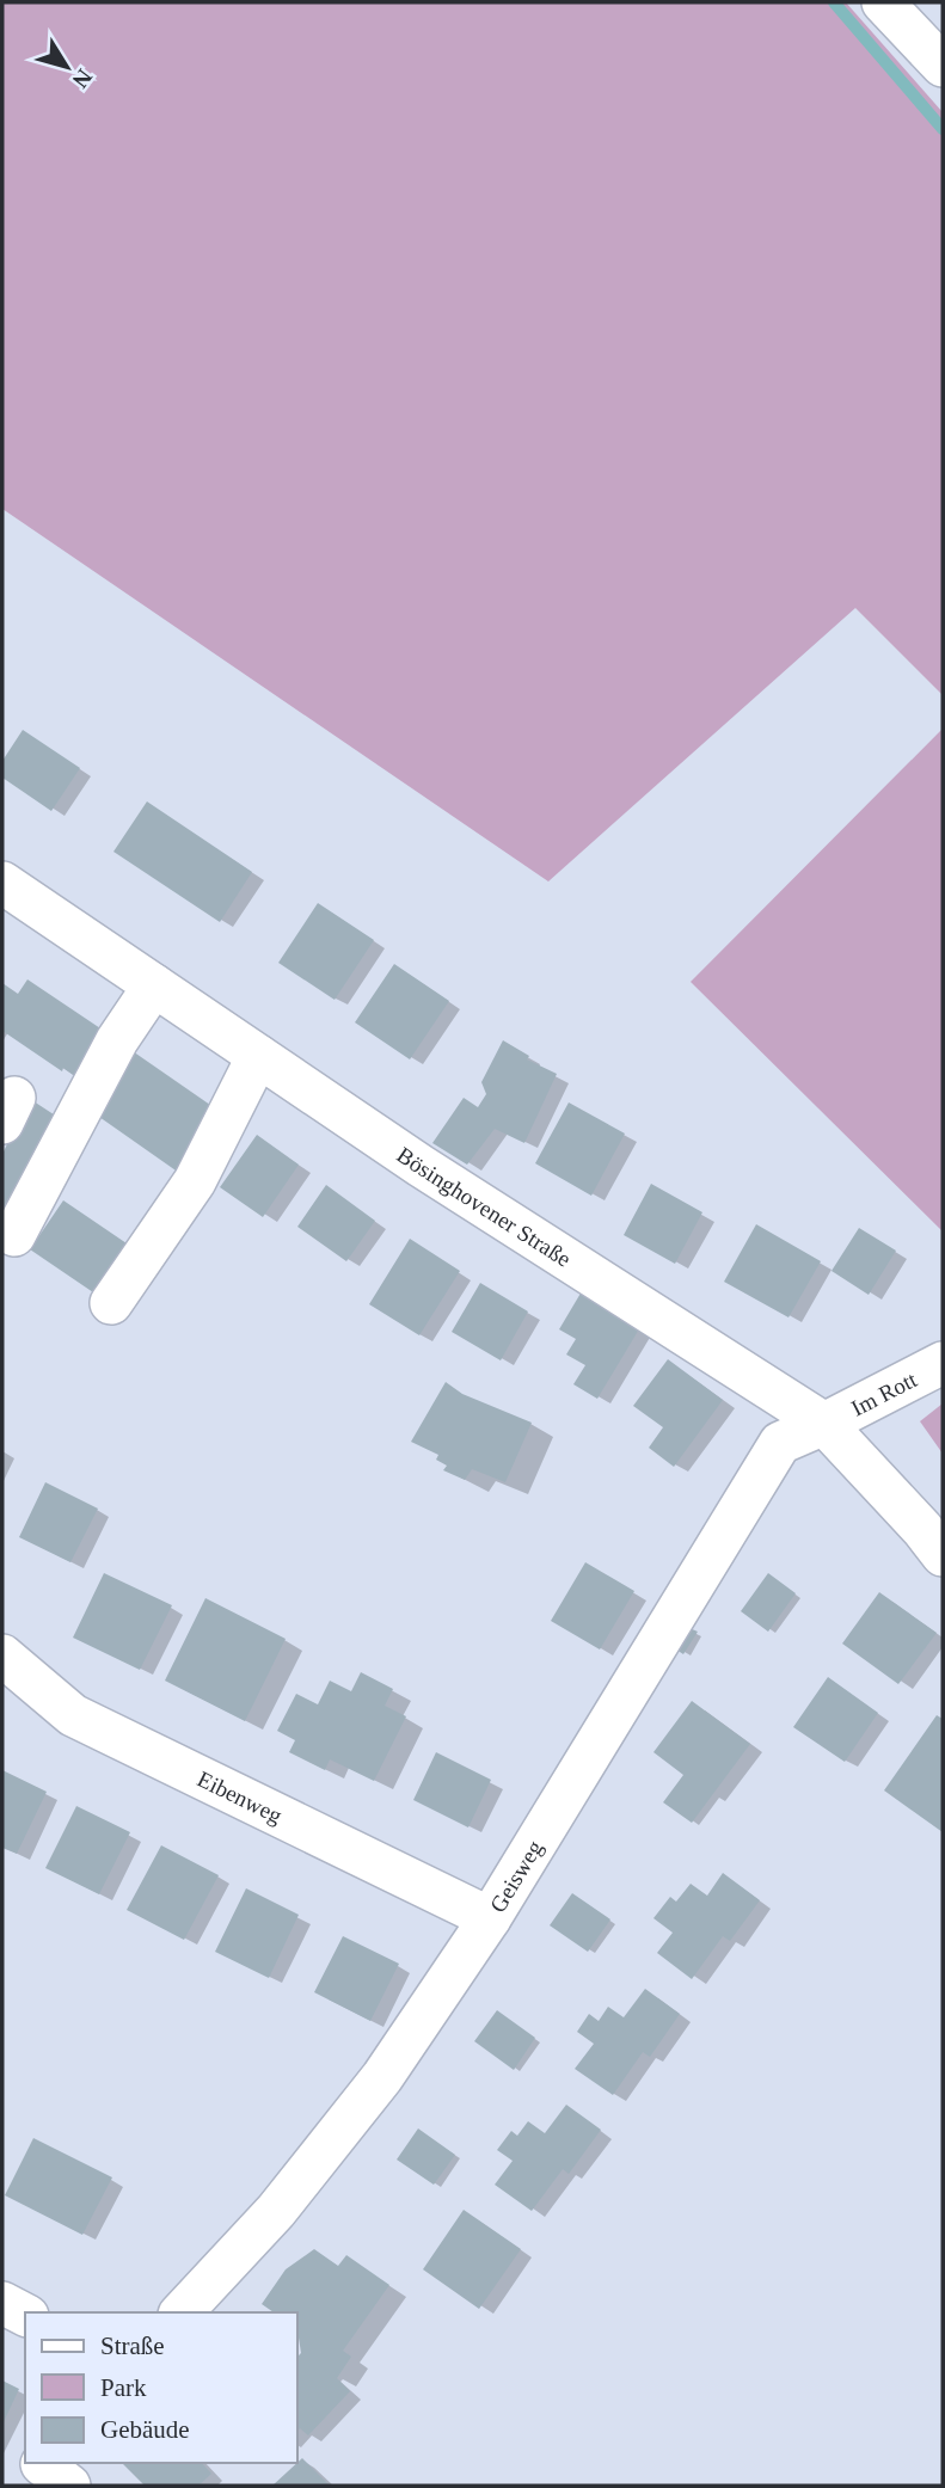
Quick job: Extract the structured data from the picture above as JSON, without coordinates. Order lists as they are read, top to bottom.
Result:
{
  "streets": {
    "street": [
      "Bösinghovener Straße",
      "Im Rott",
      "Eibenweg",
      "Geisweg"
    ]
  },
  "crossings": [
    ["Bösinghovener Straße", "Im Rott"],
    ["Bösinghovener Straße", "Geisweg"],
    ["Im Rott", "Geisweg"],
    ["Eibenweg", "Geisweg"]
  ],
  "legend": ["Straße", "Park", "Gebäude"],
  "north": "bottom right"
}
